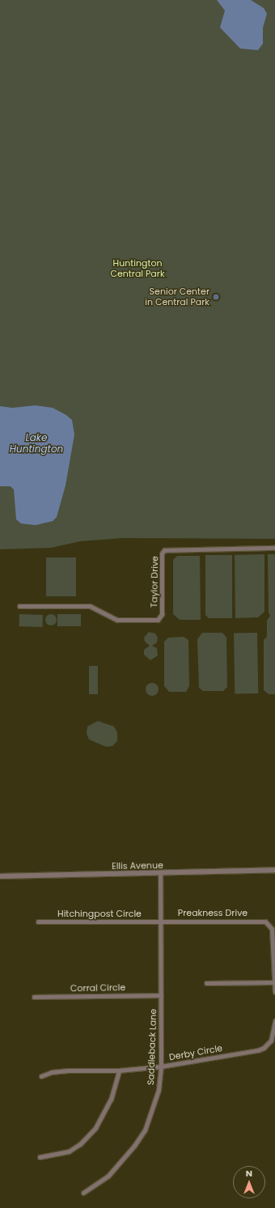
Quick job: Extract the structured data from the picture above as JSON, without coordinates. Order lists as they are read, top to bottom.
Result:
{
  "streets": {
    "street": [
      "Taylor Drive",
      "Ellis Avenue",
      "Preakness Drive",
      "Hitchingpost Circle",
      "Corral Circle",
      "Saddleback Lane",
      "Derby Circle"
    ]
  },
  "crossings": [
    ["Ellis Avenue", "Saddleback Lane"],
    ["Preakness Drive", "Hitchingpost Circle"],
    ["Preakness Drive", "Saddleback Lane"],
    ["Hitchingpost Circle", "Saddleback Lane"],
    ["Corral Circle", "Saddleback Lane"],
    ["Saddleback Lane", "Derby Circle"]
  ],
  "water": ["Lake Huntington"],
  "parks": ["Huntington Central Park"],
  "places": ["Senior Center in Central Park"],
  "north": "top"
}
